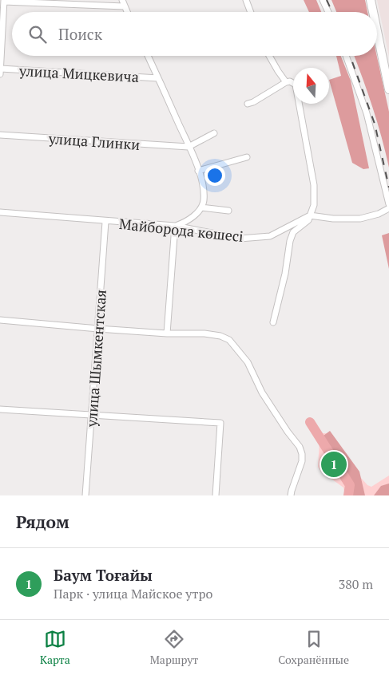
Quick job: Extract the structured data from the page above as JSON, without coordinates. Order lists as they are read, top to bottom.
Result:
{
  "streets": {
    "street": [
      "улица Мицкевича",
      "улица Глинки",
      "Майборода көшесі",
      "улица Шымкентская"
    ]
  },
  "crossings": [
    ["Майборода көшесі", "улица Шымкентская"]
  ],
  "north": "top",
  "page": {
    "search": "Поиск",
    "pins": "1",
    "heading": "Рядом",
    "list": [
      {
        "mark": "1",
        "name": "Баум Тоғайы",
        "note": "Парк · улица Майское утро",
        "value": "380 m"
      }
    ],
    "nav": ["Карта", "Маршрут", "Сохранённые"]
  }
}
